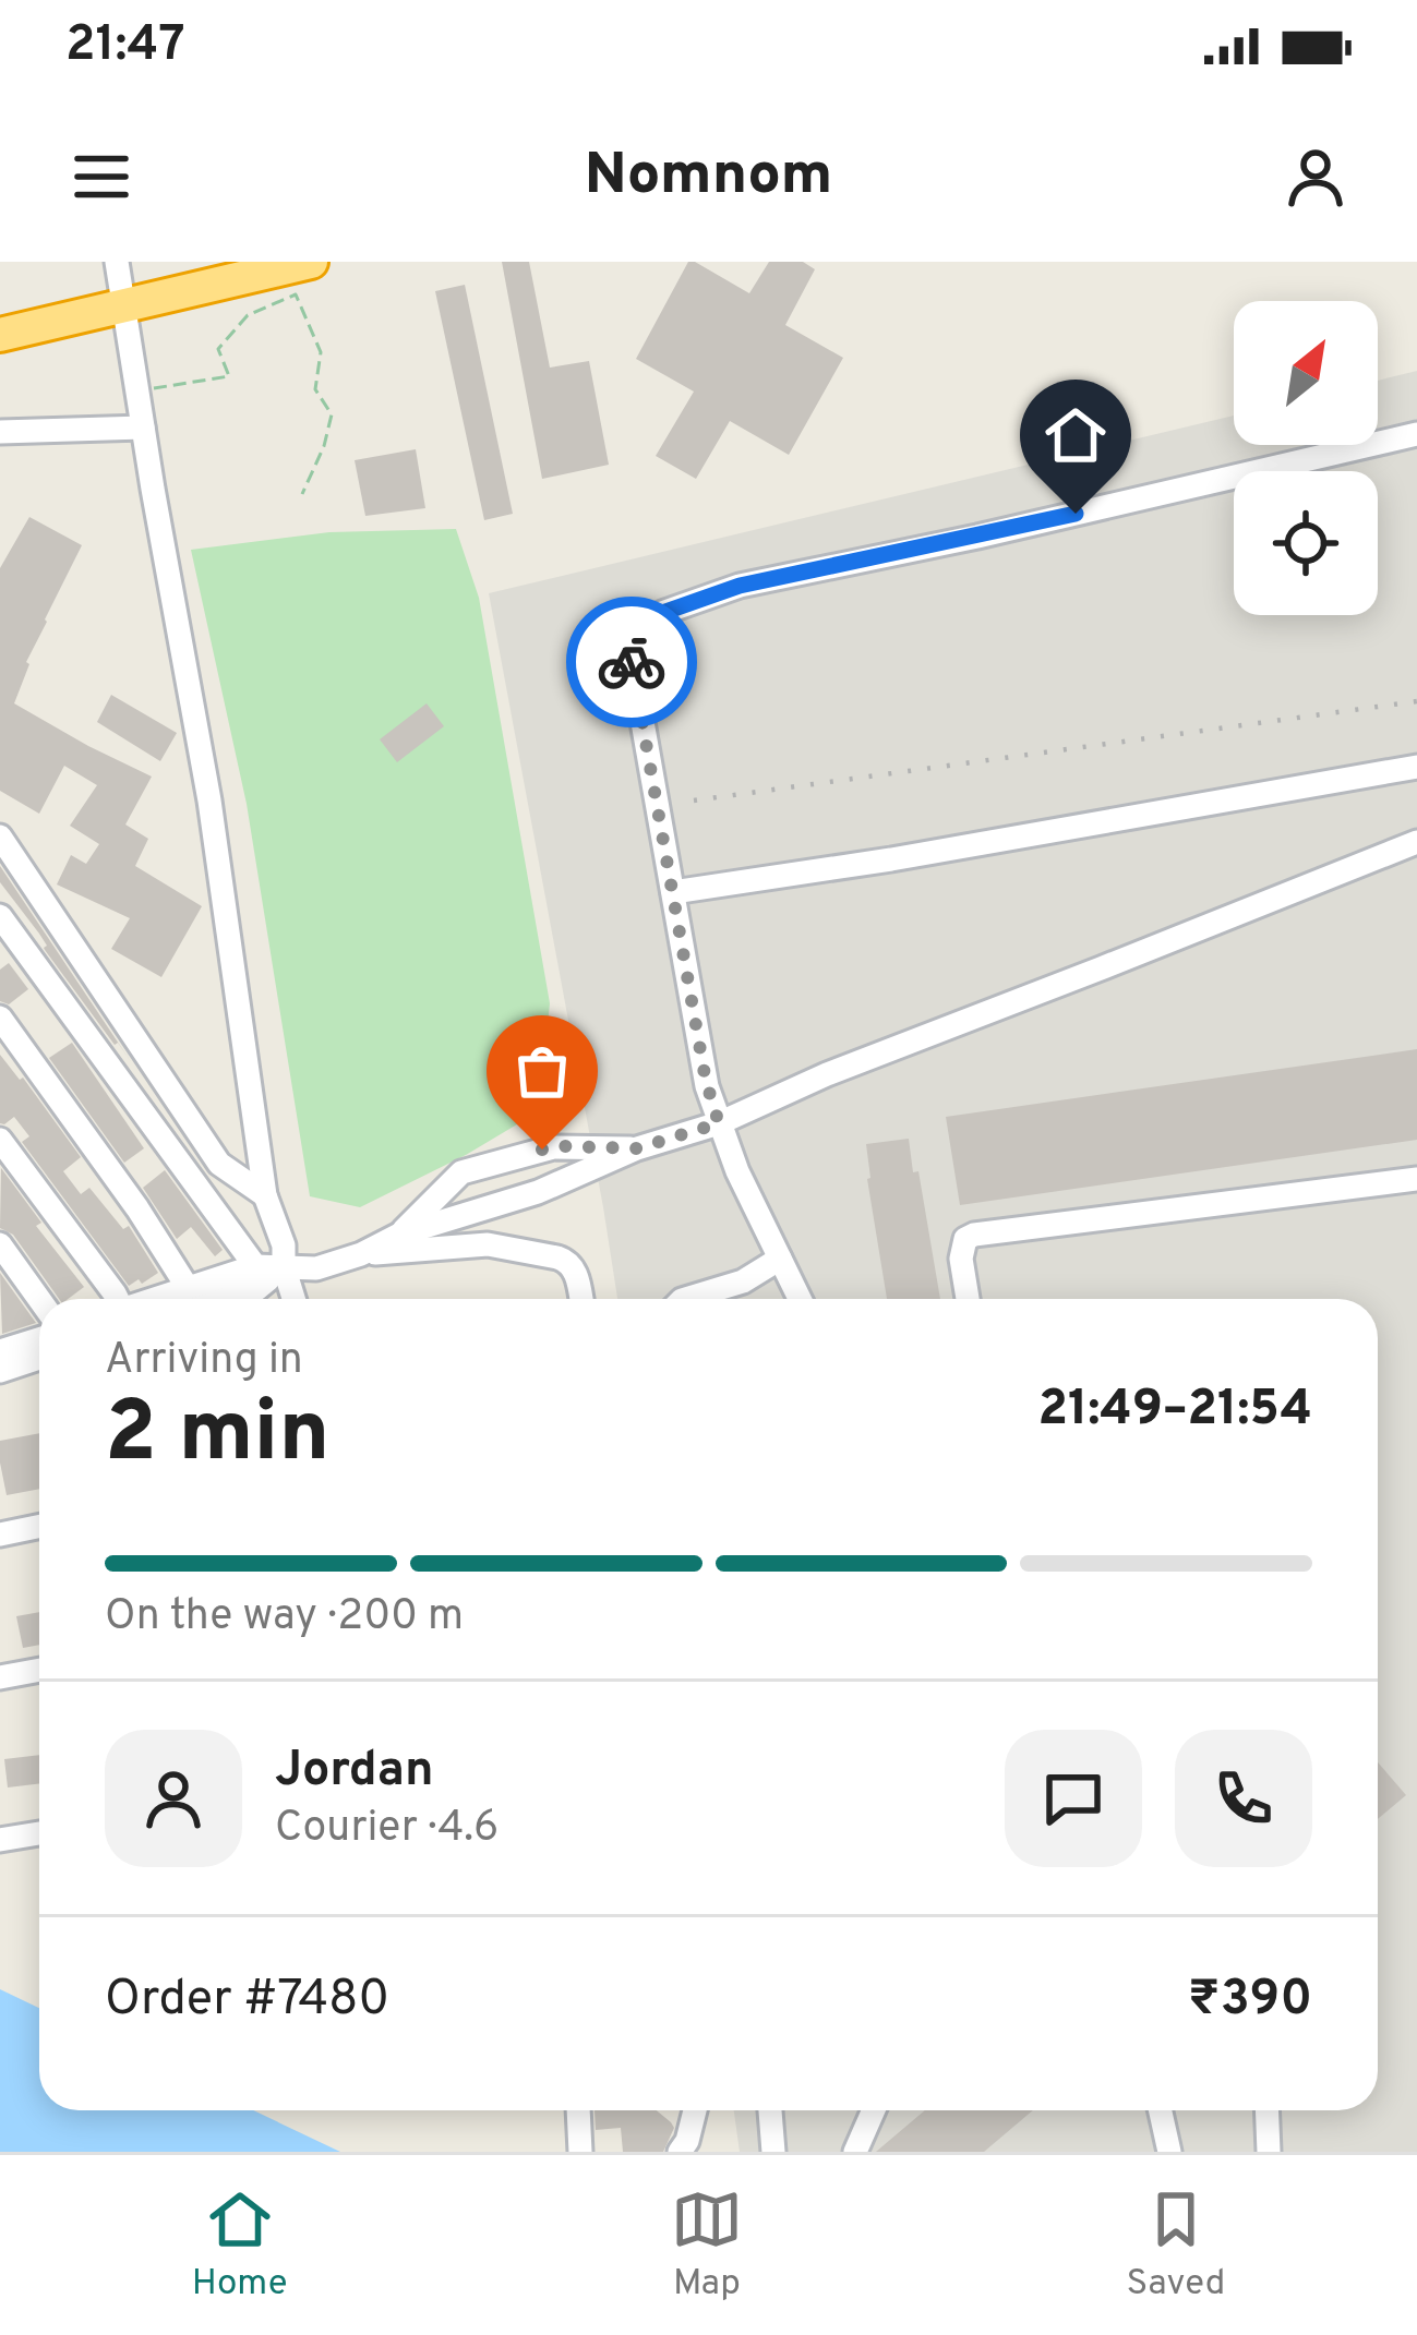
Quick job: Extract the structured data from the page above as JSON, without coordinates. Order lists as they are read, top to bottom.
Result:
{
  "north": "top right",
  "page": {
    "status": "21:47",
    "header": "Nomnom",
    "heading": ["2 min", "Arriving in", "21:49–21:54"],
    "panel": [
      "Jordan",
      "Courier · 4.6",
      "Order #7480",
      "₹390"
    ],
    "bar": "On the way · 200 m",
    "tabs": ["Home", "Map", "Saved"]
  }
}
